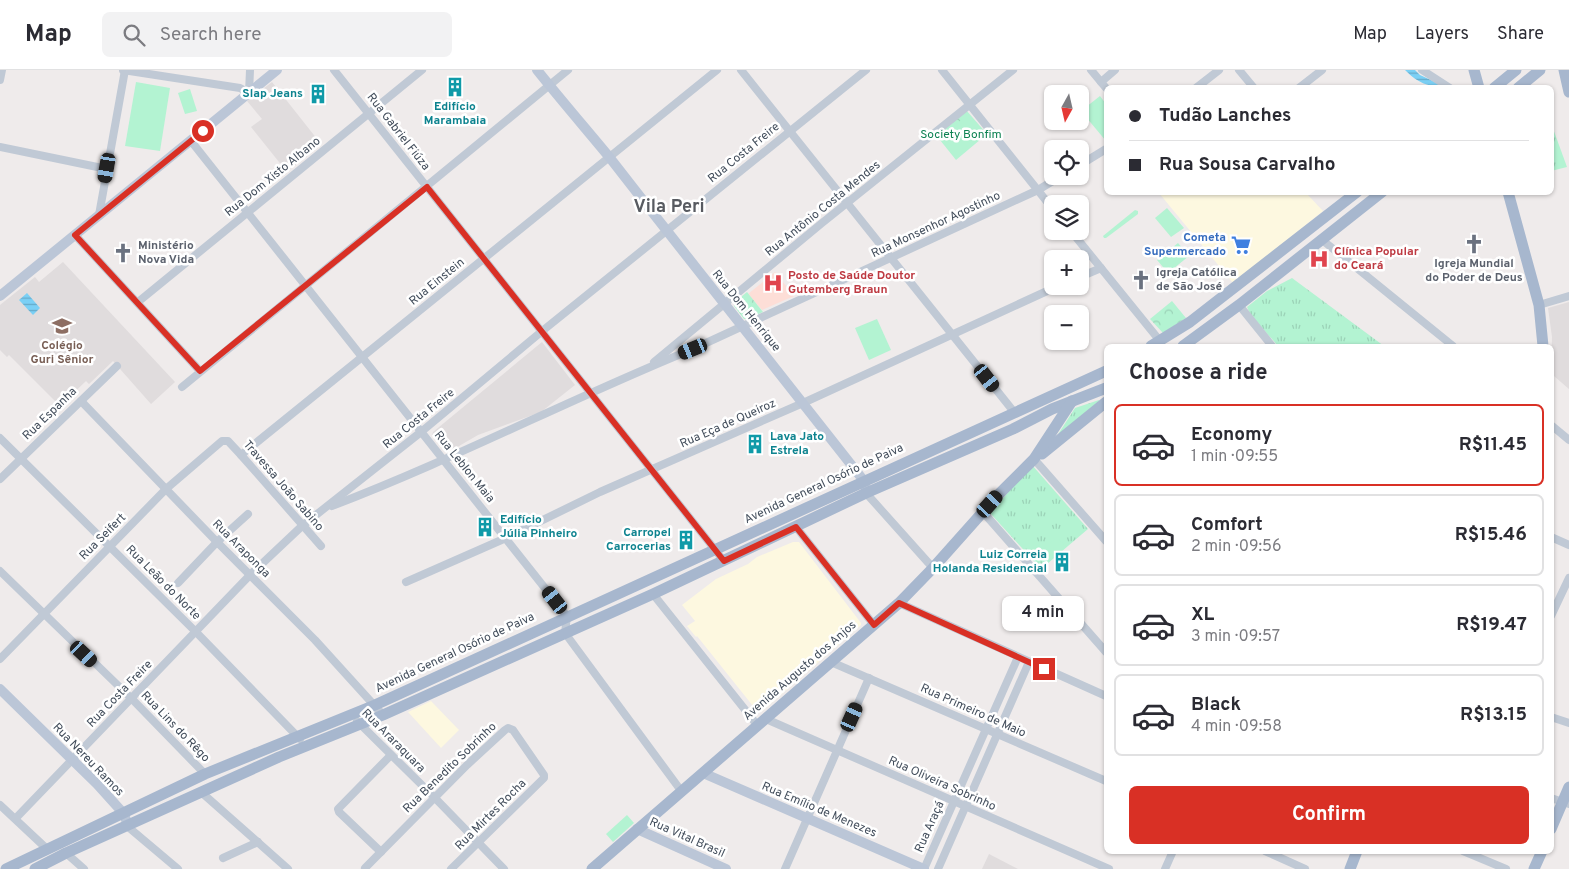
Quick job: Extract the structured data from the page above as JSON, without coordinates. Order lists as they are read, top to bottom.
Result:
{
  "streets": {
    "main road": ["Avenida General Osório de Paiva", "Avenida Augusto dos Anjos"],
    "street": [
      "Rua Gabriel Fiúza",
      "Rua Costa Freire",
      "Rua Dom Xisto Albano",
      "Rua Antônio Costa Mendes",
      "Rua Monsenhor Agostinho",
      "Rua Einstein",
      "Rua Dom Henrique",
      "Rua Espanha",
      "Rua Eça de Queiroz",
      "Rua Leblon Maia",
      "Travessa João Sabino",
      "Rua Seifert",
      "Rua Araponga",
      "Rua Leão do Norte",
      "Rua Primeiro de Maio",
      "Rua Lins do Rêgo",
      "Rua Araraquara",
      "Rua Nereu Ramos",
      "Rua Benedito Sobrinho",
      "Rua Oliveira Sobrinho",
      "Rua Emílio de Menezes",
      "Rua Mirtes Rocha",
      "Rua Araçá",
      "Rua Vital Brasil"
    ]
  },
  "crossings": [
    ["Rua Gabriel Fiúza", "Rua Costa Freire"],
    ["Rua Gabriel Fiúza", "Rua Dom Xisto Albano"],
    ["Rua Gabriel Fiúza", "Rua Monsenhor Agostinho"],
    ["Rua Gabriel Fiúza", "Rua Einstein"],
    ["Rua Gabriel Fiúza", "Rua Eça de Queiroz"],
    ["Rua Gabriel Fiúza", "Avenida General Osório de Paiva"],
    ["Rua Costa Freire", "Rua Monsenhor Agostinho"],
    ["Rua Costa Freire", "Rua Dom Henrique"],
    ["Rua Costa Freire", "Rua Leblon Maia"],
    ["Rua Costa Freire", "Travessa João Sabino"],
    ["Rua Costa Freire", "Rua Araponga"],
    ["Rua Costa Freire", "Rua Leão do Norte"],
    ["Rua Costa Freire", "Rua Lins do Rêgo"],
    ["Rua Costa Freire", "Rua Nereu Ramos"],
    ["Rua Dom Xisto Albano", "Rua Leblon Maia"],
    ["Rua Antônio Costa Mendes", "Rua Monsenhor Agostinho"],
    ["Rua Antônio Costa Mendes", "Rua Dom Henrique"],
    ["Rua Monsenhor Agostinho", "Rua Dom Henrique"],
    ["Rua Monsenhor Agostinho", "Rua Leblon Maia"],
    ["Rua Einstein", "Rua Dom Henrique"],
    ["Rua Einstein", "Rua Leblon Maia"],
    ["Rua Einstein", "Travessa João Sabino"],
    ["Rua Dom Henrique", "Rua Eça de Queiroz"],
    ["Rua Dom Henrique", "Avenida General Osório de Paiva"],
    ["Rua Espanha", "Rua Araponga"],
    ["Rua Espanha", "Rua Leão do Norte"],
    ["Rua Eça de Queiroz", "Rua Leblon Maia"],
    ["Rua Leblon Maia", "Avenida General Osório de Paiva"],
    ["Avenida General Osório de Paiva", "Rua Araponga"],
    ["Avenida General Osório de Paiva", "Rua Leão do Norte"],
    ["Avenida General Osório de Paiva", "Avenida Augusto dos Anjos"],
    ["Avenida General Osório de Paiva", "Rua Lins do Rêgo"],
    ["Avenida General Osório de Paiva", "Rua Araraquara"],
    ["Avenida General Osório de Paiva", "Rua Nereu Ramos"],
    ["Avenida General Osório de Paiva", "Rua Oliveira Sobrinho"],
    ["Travessa João Sabino", "Rua Seifert"],
    ["Rua Seifert", "Rua Araponga"],
    ["Rua Seifert", "Rua Leão do Norte"],
    ["Rua Seifert", "Rua Lins do Rêgo"],
    ["Avenida Augusto dos Anjos", "Rua Primeiro de Maio"],
    ["Avenida Augusto dos Anjos", "Rua Oliveira Sobrinho"],
    ["Avenida Augusto dos Anjos", "Rua Emílio de Menezes"],
    ["Avenida Augusto dos Anjos", "Rua Vital Brasil"],
    ["Rua Primeiro de Maio", "Rua Araçá"],
    ["Rua Araraquara", "Rua Benedito Sobrinho"],
    ["Rua Araraquara", "Rua Mirtes Rocha"],
    ["Rua Benedito Sobrinho", "Rua Mirtes Rocha"],
    ["Rua Oliveira Sobrinho", "Rua Araçá"],
    ["Rua Emílio de Menezes", "Rua Araçá"]
  ],
  "districts": ["Vila Peri"],
  "parks": ["Society Bonfim"],
  "places": {
    "building": [
      "Edifício Marambaia",
      "Slap Jeans",
      "Lava Jato Estrela",
      "Edifício Júlia Pinheiro",
      "Carropel Carrocerias",
      "Luiz Correia Holanda Residencial"
    ],
    "church": ["Igreja Mundial do Poder de Deus", "Ministério Nova Vida", "Igreja Católica de São José"],
    "supermarket": ["Cometa Supermercado"],
    "hospital": ["Clínica Popular do Ceará", "Posto de Saúde Doutor Gutemberg Braun"],
    "school or university": ["Colégio Guri Sênior"]
  },
  "north": "bottom",
  "page": {
    "header": "Map",
    "search": "Search here",
    "nav": ["Map", "Layers", "Share"],
    "map_buttons": ["+", "−"],
    "banner": ["Tudão Lanches", "Rua Sousa Carvalho"],
    "heading": "Choose a ride",
    "list": [
      {
        "name": "Economy",
        "note": "1 min · 09:55",
        "value": "R$11.45"
      },
      {
        "name": "Comfort",
        "note": "2 min · 09:56",
        "value": "R$15.46"
      },
      {
        "name": "XL",
        "note": "3 min · 09:57",
        "value": "R$19.47"
      },
      {
        "name": "Black",
        "note": "4 min · 09:58",
        "value": "R$13.15"
      }
    ],
    "bubble": "4 min",
    "buttons": "Confirm"
  }
}
